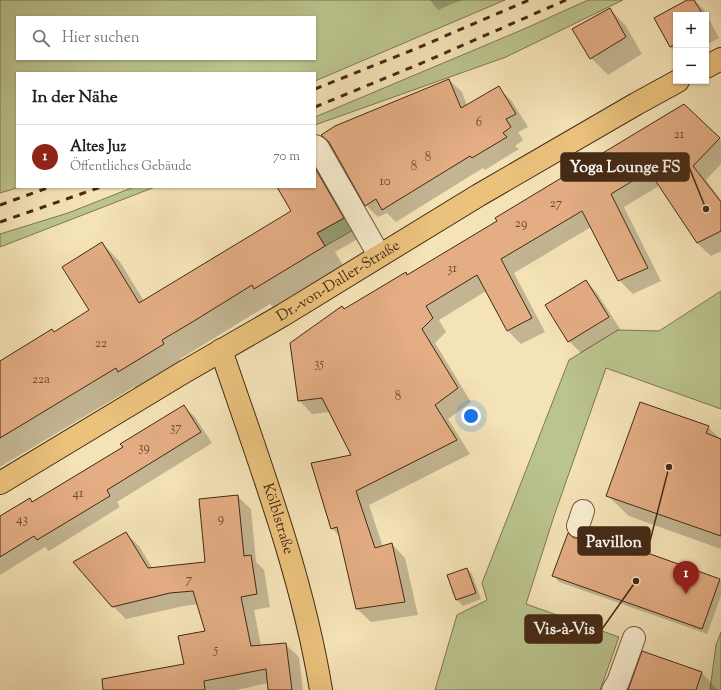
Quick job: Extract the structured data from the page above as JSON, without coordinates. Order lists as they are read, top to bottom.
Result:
{
  "streets": {
    "main road": ["Dr.-von-Daller-Straße", "Kölblstraße"]
  },
  "crossings": [
    ["Dr.-von-Daller-Straße", "Kölblstraße"]
  ],
  "places": ["Yoga Lounge FS", "Pavillon", "Vis-à-Vis"],
  "house_numbers": [
    "6",
    "21",
    "8",
    "8",
    "10",
    "27",
    "29",
    "31",
    "22",
    "35",
    "22a",
    "8",
    "37",
    "39",
    "41",
    "9",
    "43",
    "7",
    "5"
  ],
  "page": {
    "map_buttons": ["+", "−"],
    "search": "Hier suchen",
    "heading": "In der Nähe",
    "list": [
      {
        "mark": "1",
        "name": "Altes Juz",
        "note": "Öffentliches Gebäude",
        "value": "70 m"
      }
    ],
    "pins": "1"
  }
}
